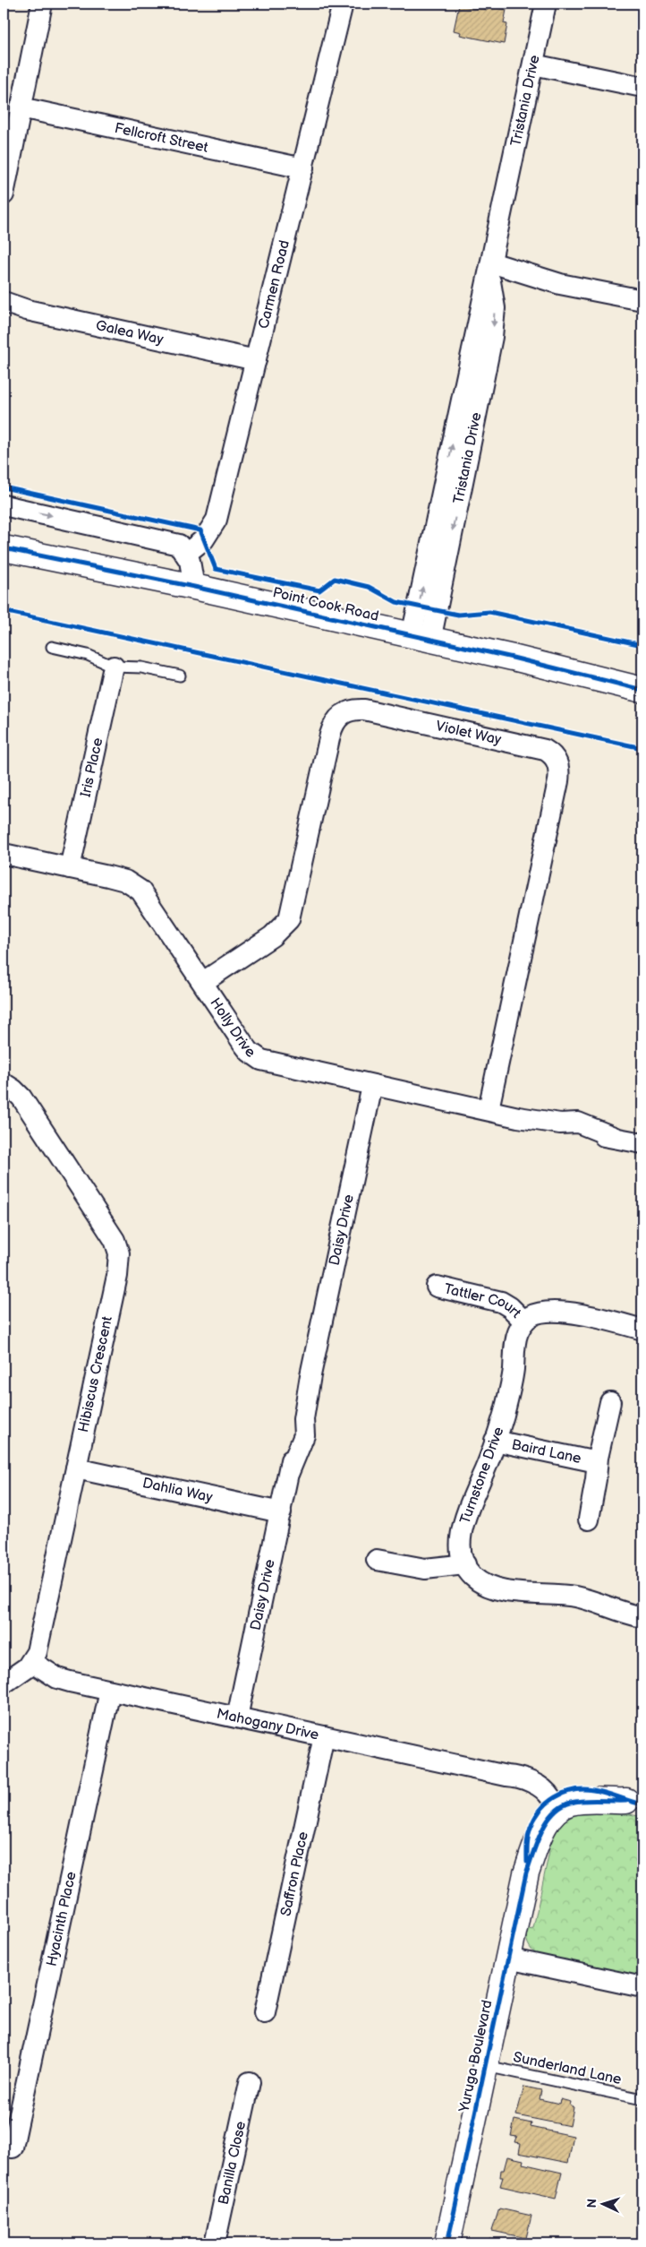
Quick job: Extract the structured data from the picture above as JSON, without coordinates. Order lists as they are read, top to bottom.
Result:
{
  "streets": {
    "main road": ["Point Cook Road", "Yuruga Boulevard"],
    "street": [
      "Tristania Drive",
      "Fellcroft Street",
      "Carmen Road",
      "Galea Way",
      "Violet Way",
      "Iris Place",
      "Holly Drive",
      "Daisy Drive",
      "Tattler Court",
      "Hibiscus Crescent",
      "Baird Lane",
      "Turnstone Drive",
      "Dahlia Way",
      "Mahogany Drive",
      "Saffron Place",
      "Hyacinth Place",
      "Banilla Close"
    ],
    "lane": ["Sunderland Lane"]
  },
  "crossings": [
    ["Tristania Drive", "Point Cook Road"],
    ["Fellcroft Street", "Carmen Road"],
    ["Carmen Road", "Galea Way"],
    ["Violet Way", "Holly Drive"],
    ["Iris Place", "Holly Drive"],
    ["Holly Drive", "Daisy Drive"],
    ["Daisy Drive", "Dahlia Way"],
    ["Daisy Drive", "Mahogany Drive"],
    ["Tattler Court", "Turnstone Drive"],
    ["Hibiscus Crescent", "Dahlia Way"],
    ["Hibiscus Crescent", "Mahogany Drive"],
    ["Baird Lane", "Turnstone Drive"],
    ["Mahogany Drive", "Saffron Place"],
    ["Mahogany Drive", "Hyacinth Place"],
    ["Mahogany Drive", "Yuruga Boulevard"],
    ["Yuruga Boulevard", "Sunderland Lane"]
  ],
  "north": "left"
}
